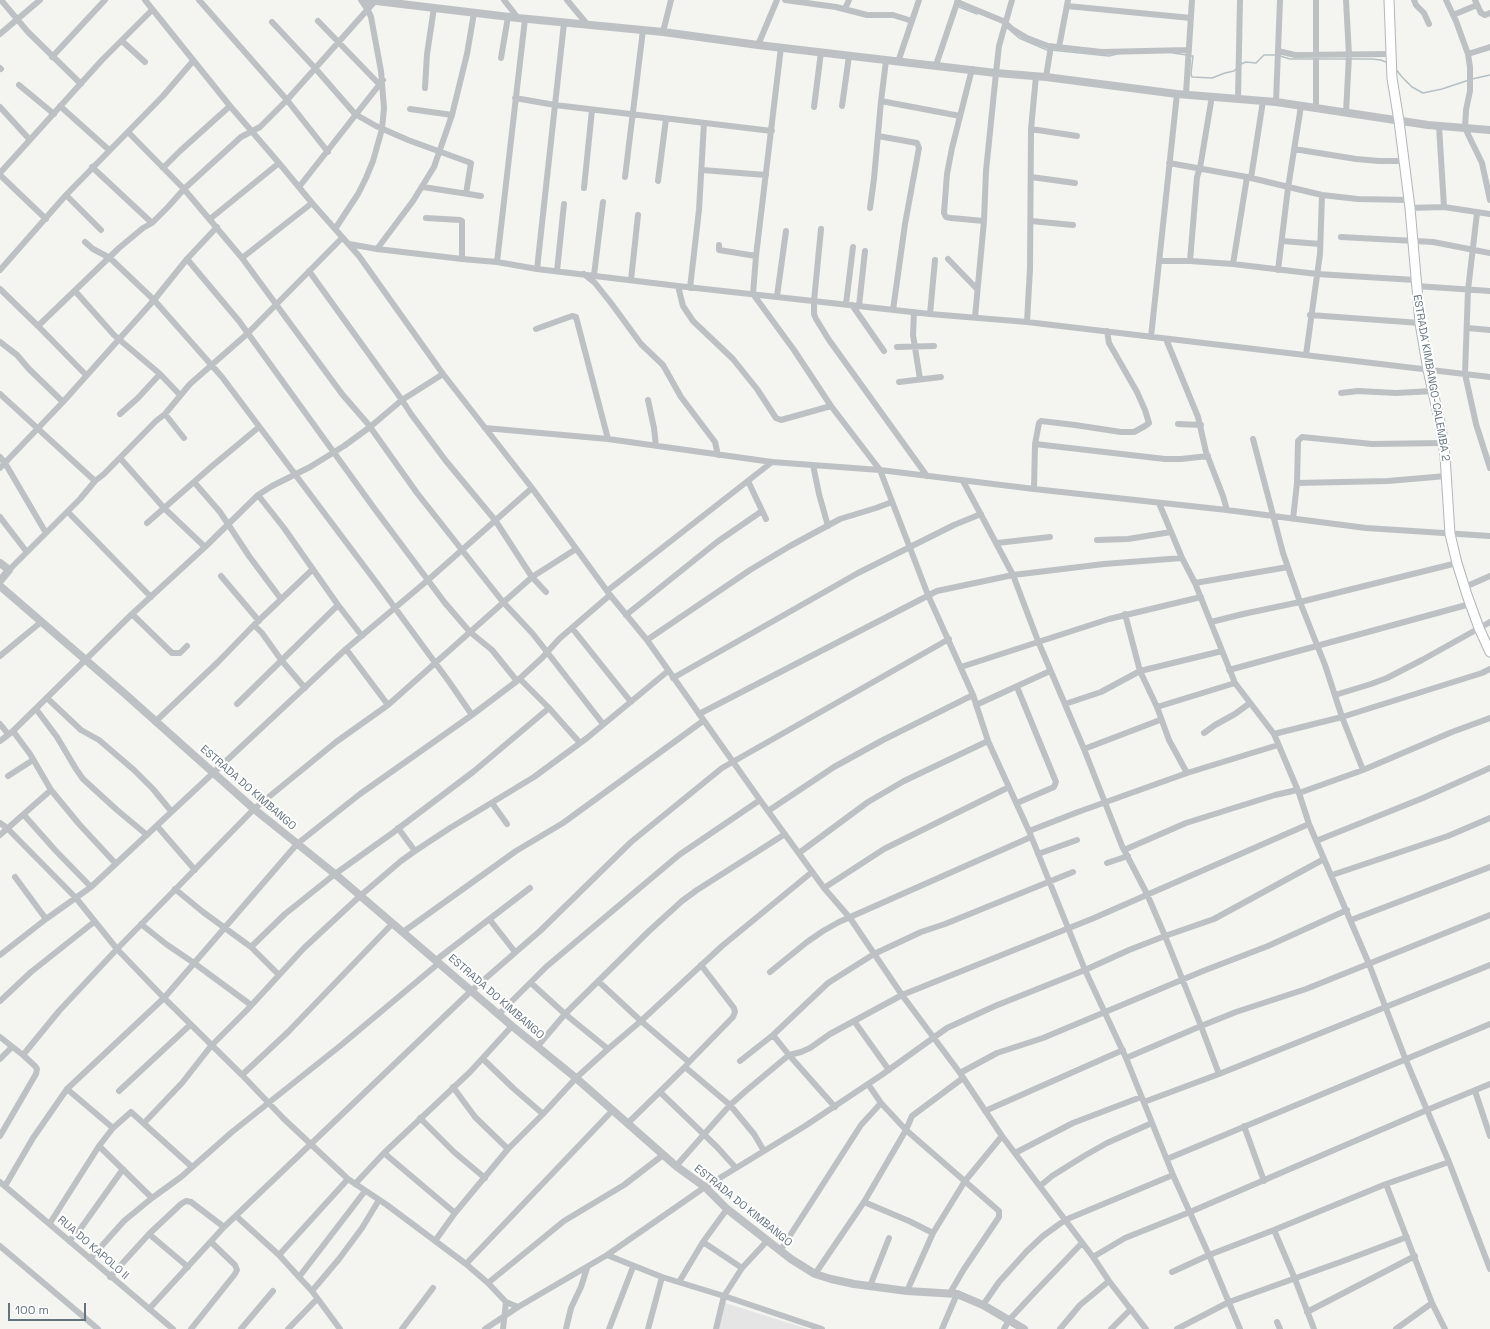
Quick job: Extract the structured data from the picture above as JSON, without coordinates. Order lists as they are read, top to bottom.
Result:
{
  "streets": {
    "main road": ["ESTRADA KIMBANGO-CALEMBA 2"],
    "street": ["ESTRADA DO KIMBANGO", "RUA DO KAPOLO II"]
  },
  "scale_bar": "100 m"
}
